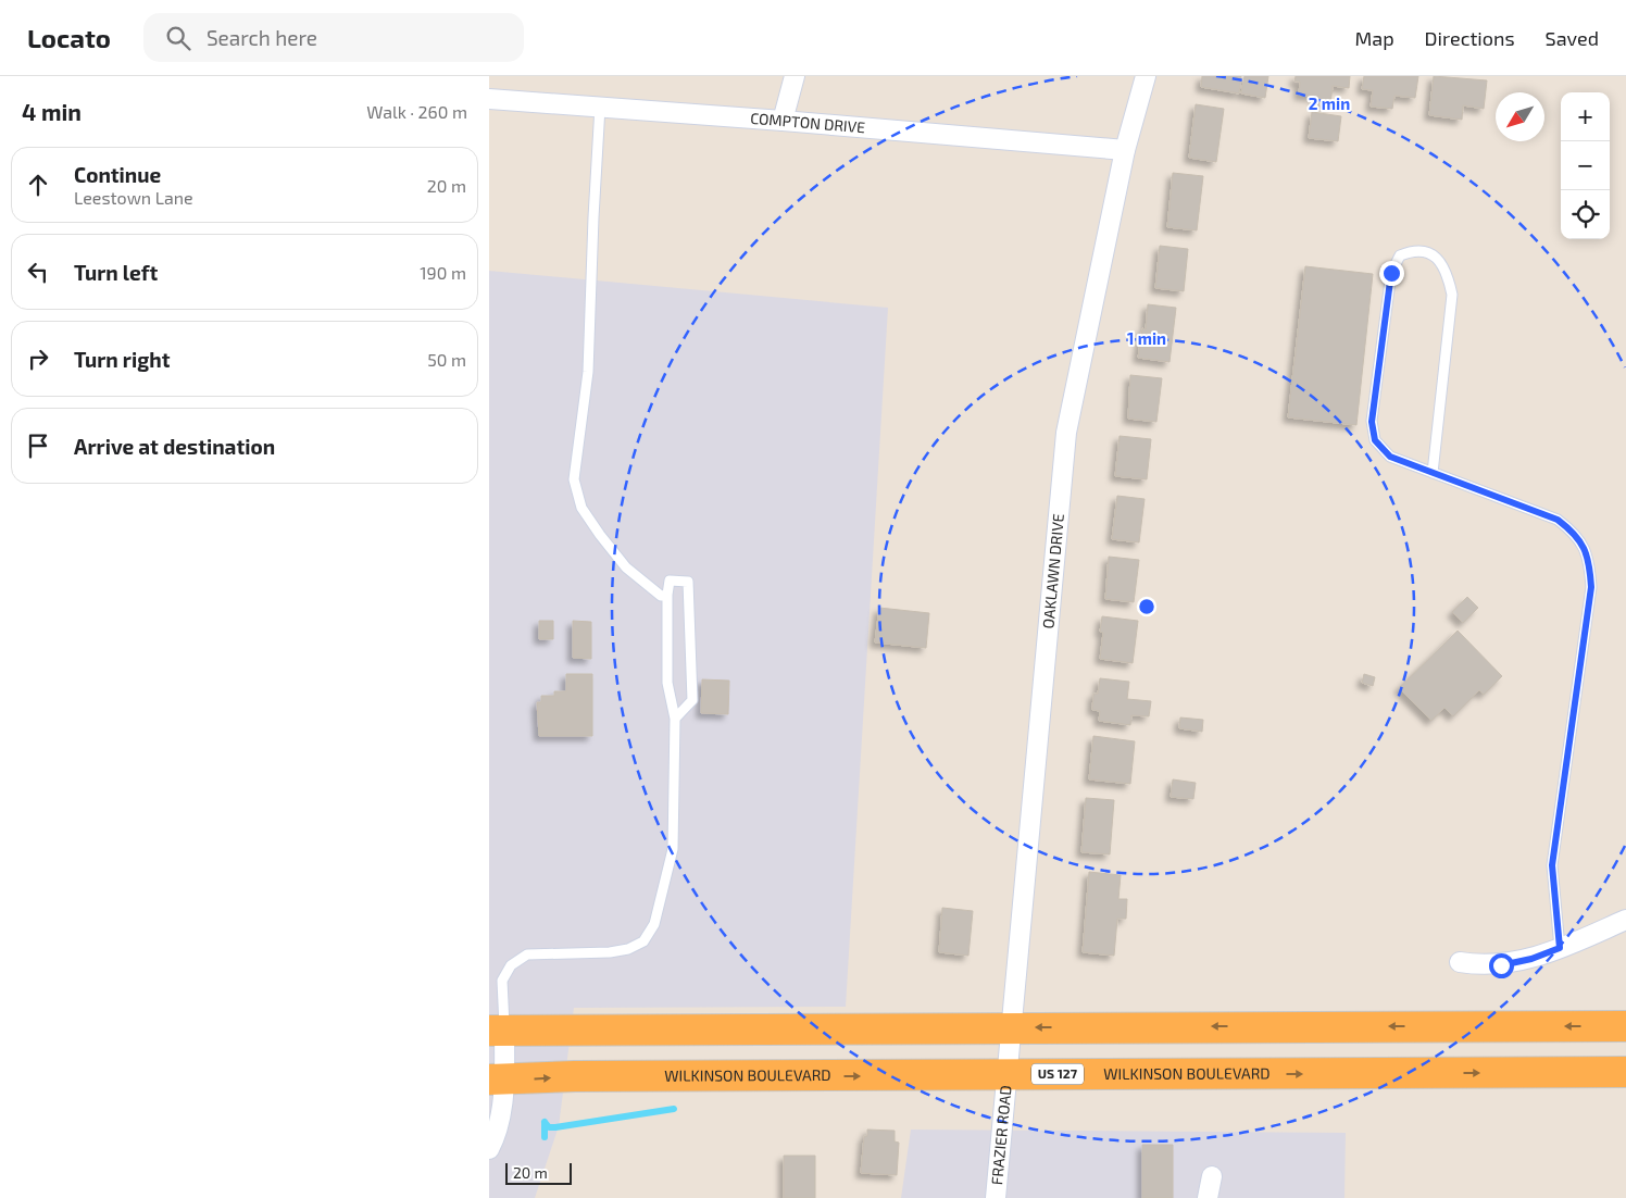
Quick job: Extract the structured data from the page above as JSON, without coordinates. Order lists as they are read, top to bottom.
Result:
{
  "streets": {
    "highway": ["US 127", "WILKINSON BOULEVARD"],
    "street": ["COMPTON DRIVE", "OAKLAWN DRIVE", "FRAZIER ROAD"]
  },
  "crossings": [
    ["COMPTON DRIVE", "OAKLAWN DRIVE"],
    ["OAKLAWN DRIVE", "WILKINSON BOULEVARD"],
    ["OAKLAWN DRIVE", "FRAZIER ROAD"],
    ["WILKINSON BOULEVARD", "FRAZIER ROAD"]
  ],
  "scale_bar": "20 m",
  "north": "bottom left",
  "page": {
    "header": "Locato",
    "search": "Search here",
    "nav": ["Map", "Directions", "Saved"],
    "heading": ["4 min", "Walk · 260 m"],
    "map_buttons": ["+", "−"],
    "list": [
      ["Continue", "Leestown Lane", "20 m"],
      ["Turn left", "190 m"],
      ["Turn right", "50 m"],
      "Arrive at destination"
    ],
    "scale": "20 m"
  },
  "rings": ["2 min", "1 min"]
}
